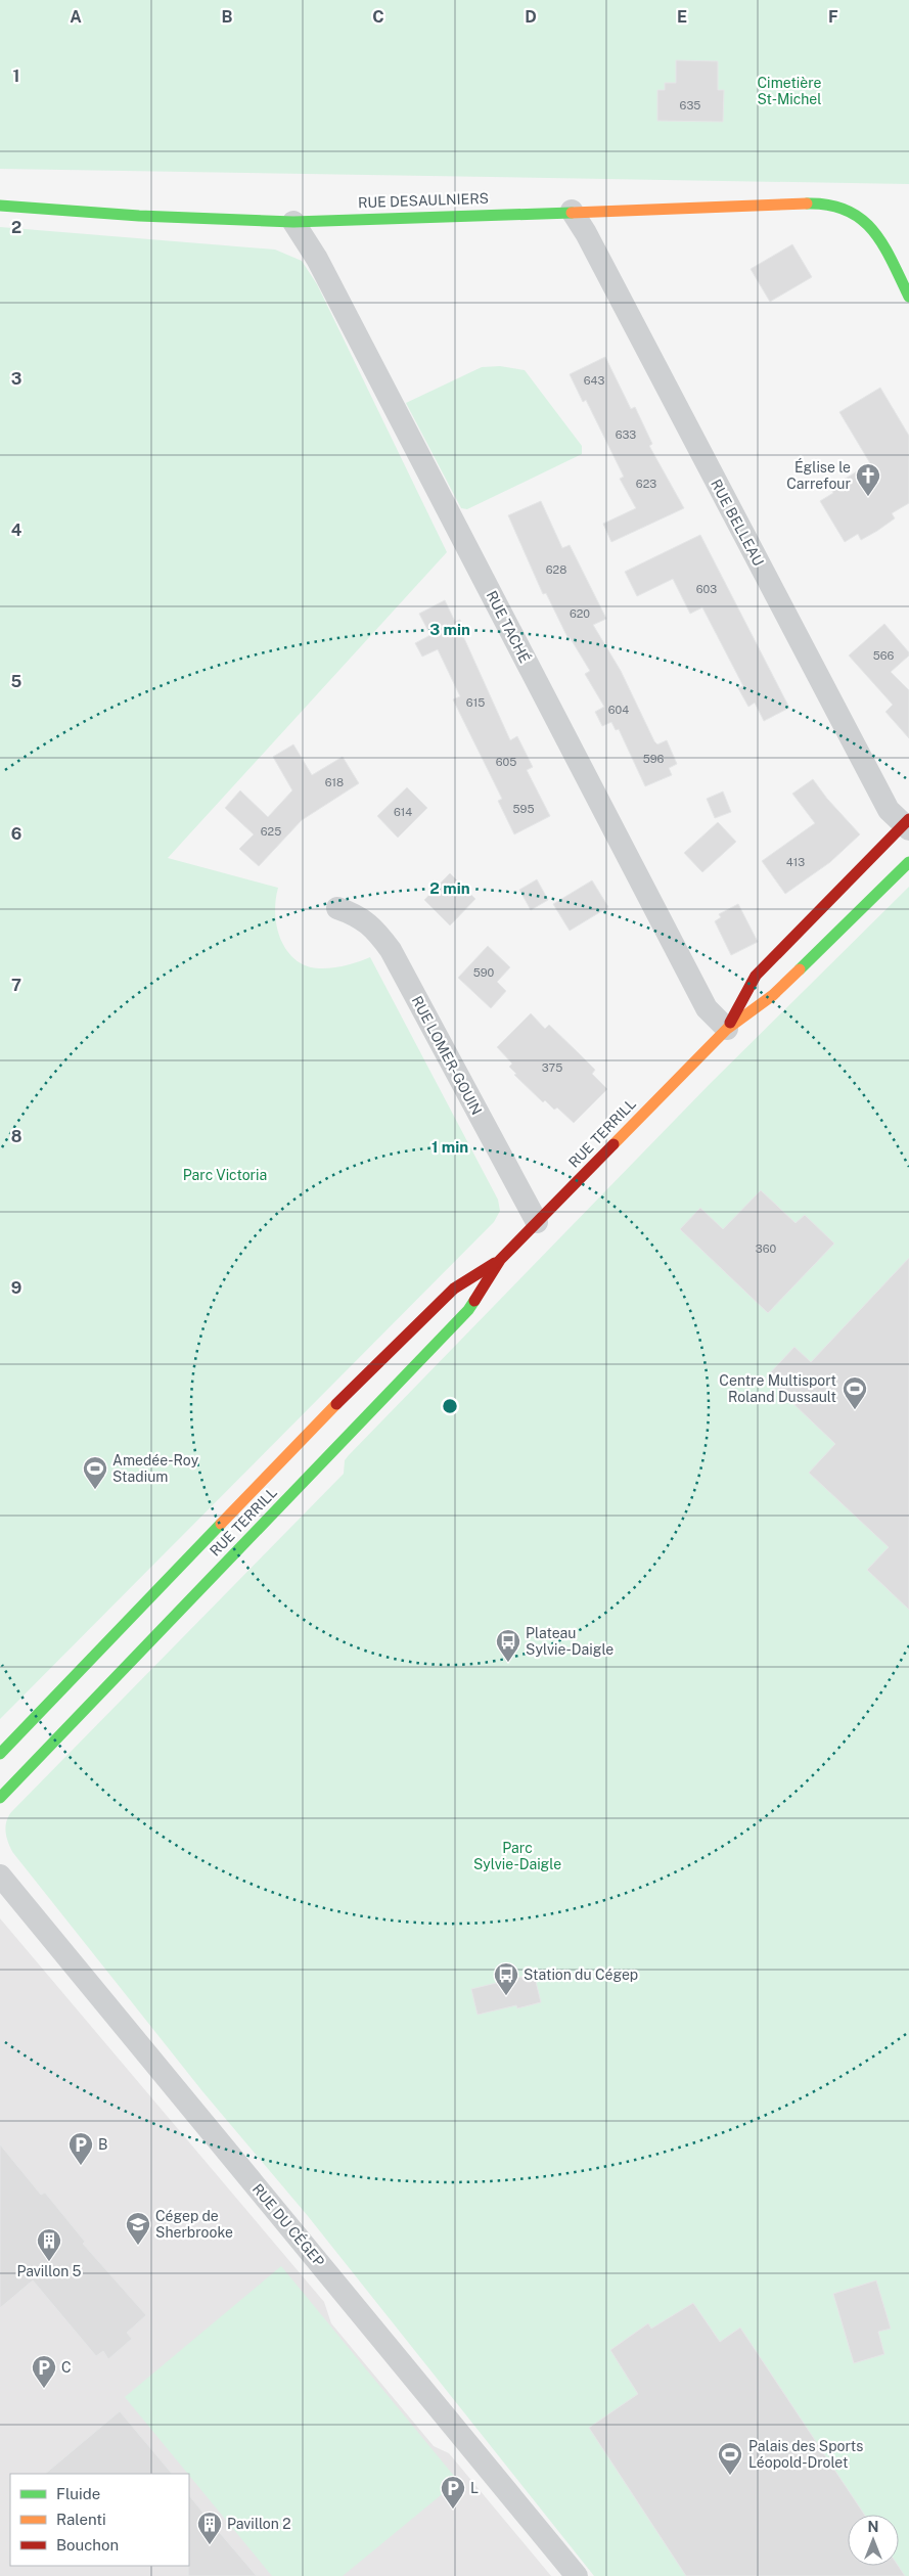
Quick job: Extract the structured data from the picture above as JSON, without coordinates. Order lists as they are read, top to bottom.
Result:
{
  "streets": {
    "street": [
      "RUE DESAULNIERS",
      "RUE BELLEAU",
      "RUE TACHÉ",
      "RUE LOMER-GOUIN",
      "RUE TERRILL",
      "RUE DU CÉGEP"
    ]
  },
  "crossings": [
    ["RUE DESAULNIERS", "RUE BELLEAU"],
    ["RUE DESAULNIERS", "RUE TACHÉ"],
    ["RUE BELLEAU", "RUE TERRILL"],
    ["RUE TACHÉ", "RUE TERRILL"],
    ["RUE LOMER-GOUIN", "RUE TERRILL"]
  ],
  "parks": ["Cimetière St-Michel", "Parc Victoria", "Parc Sylvie-Daigle"],
  "places": {
    "church": ["Église le Carrefour"],
    "sports": ["Centre Multisport Roland Dussault", "Amedée-Roy Stadium", "Palais des Sports Léopold-Drolet"],
    "bus stop": ["Plateau Sylvie-Daigle", "Station du Cégep"],
    "parking": ["B", "C", "L"],
    "school or university": ["Cégep de Sherbrooke"],
    "building": ["Pavillon 5", "Pavillon 2"]
  },
  "house_numbers": [
    "635",
    "643",
    "633",
    "623",
    "628",
    "603",
    "620",
    "566",
    "615",
    "604",
    "596",
    "605",
    "618",
    "595",
    "614",
    "625",
    "413",
    "590",
    "375",
    "360"
  ],
  "legend": ["Fluide", "Ralenti", "Bouchon"],
  "north": "top",
  "grid": {
    "columns": [
      "A",
      "B",
      "C",
      "D",
      "E",
      "F"
    ],
    "rows": [
      "1",
      "2",
      "3",
      "4",
      "5",
      "6",
      "7",
      "8",
      "9"
    ]
  },
  "rings": ["3 min", "2 min", "1 min"]
}
